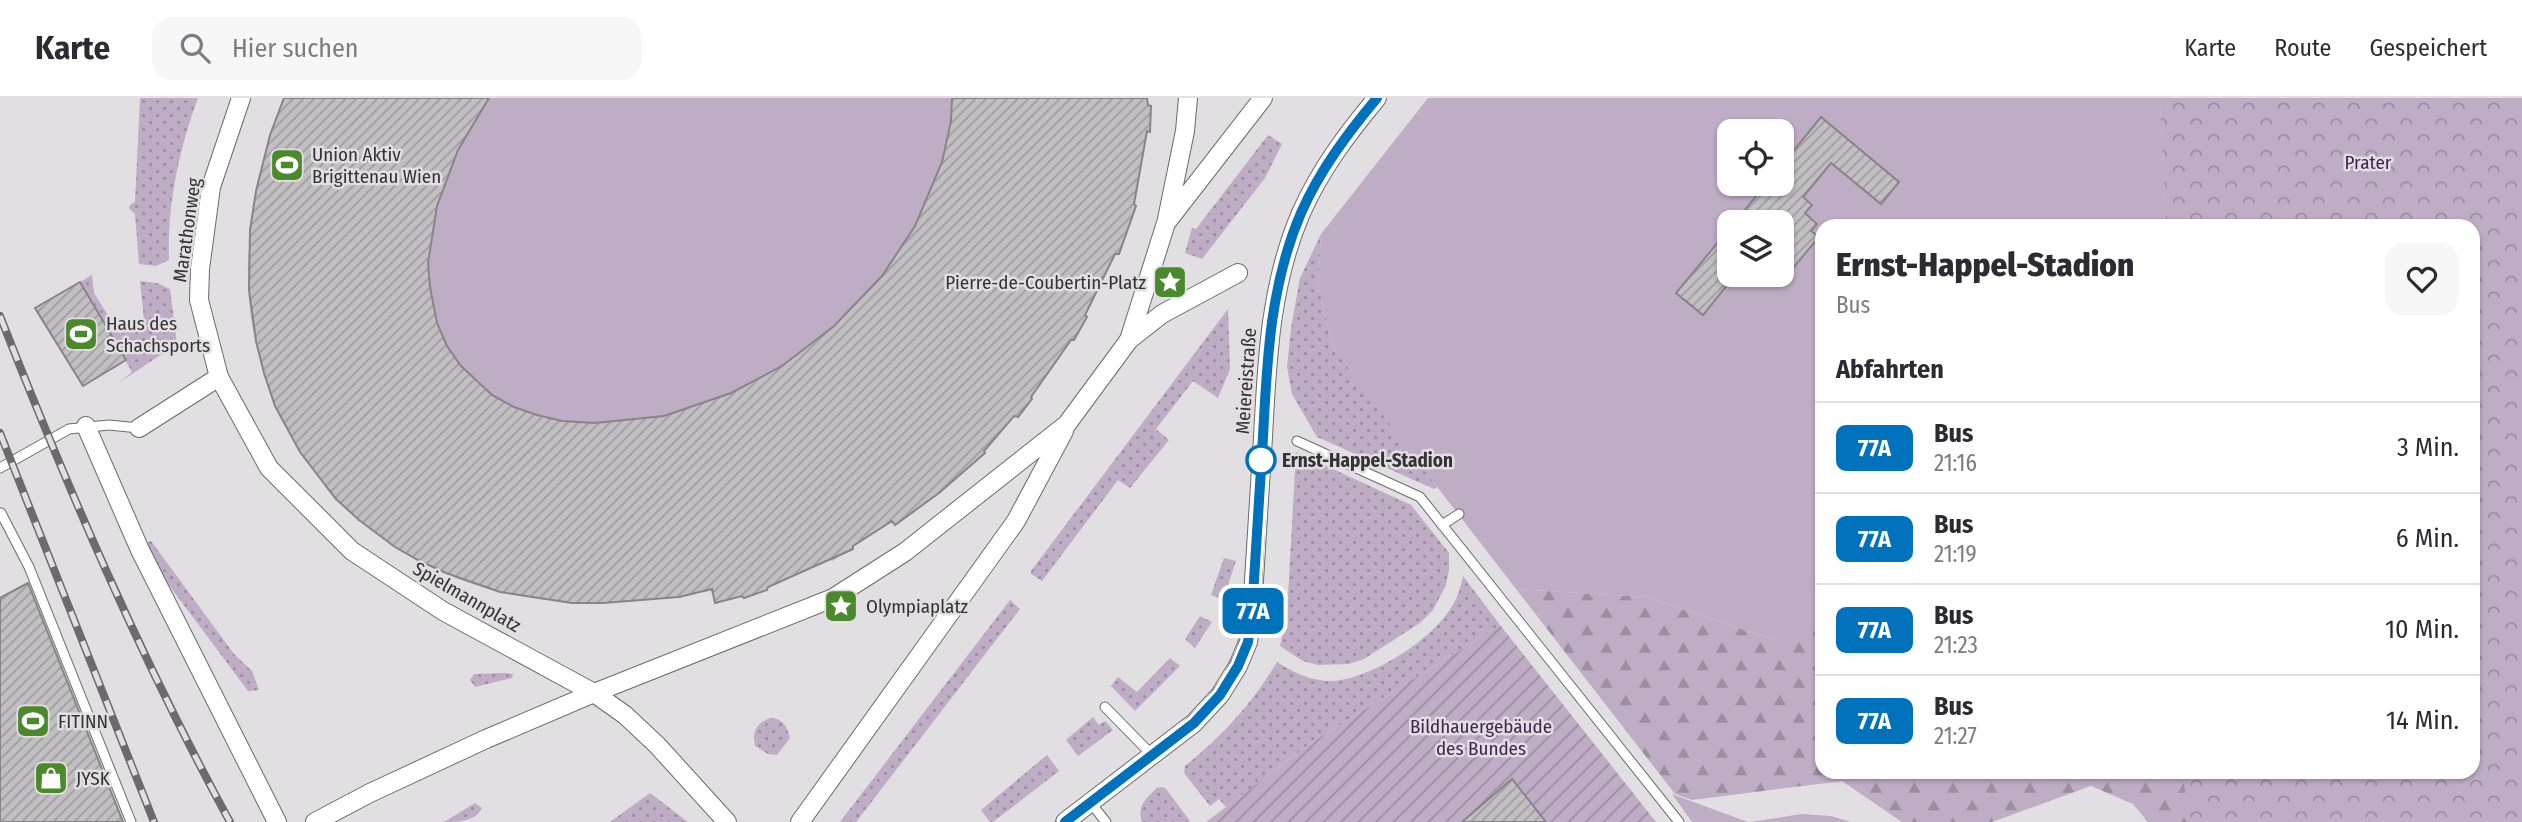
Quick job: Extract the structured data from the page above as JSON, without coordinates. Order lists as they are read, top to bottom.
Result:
{
  "streets": {
    "street": ["Marathonweg", "Meiereistraße", "Spielmannplatz"]
  },
  "crossings": [
    ["Marathonweg", "Spielmannplatz"]
  ],
  "parks": ["Prater", "Bildhauergebäude des Bundes"],
  "places": {
    "sports": ["Union Aktiv Brigittenau Wien", "Haus des Schachsports", "FITINN"],
    "place": ["Pierre-de-Coubertin-Platz", "Olympiaplatz"],
    "other": ["Ernst-Happel-Stadion"],
    "shop": ["JYSK"]
  },
  "lines": ["bus line 77A"],
  "page": {
    "header": "Karte",
    "search": "Hier suchen",
    "nav": ["Karte", "Route", "Gespeichert"],
    "on_map": "77A",
    "heading": [
      ["Ernst-Happel-Stadion", "Bus"],
      "Abfahrten"
    ],
    "list": [
      {
        "mark": "77A",
        "name": "Bus",
        "note": "21:16",
        "value": "3 Min."
      },
      {
        "mark": "77A",
        "name": "Bus",
        "note": "21:19",
        "value": "6 Min."
      },
      {
        "mark": "77A",
        "name": "Bus",
        "note": "21:23",
        "value": "10 Min."
      },
      {
        "mark": "77A",
        "name": "Bus",
        "note": "21:27",
        "value": "14 Min."
      }
    ]
  }
}
